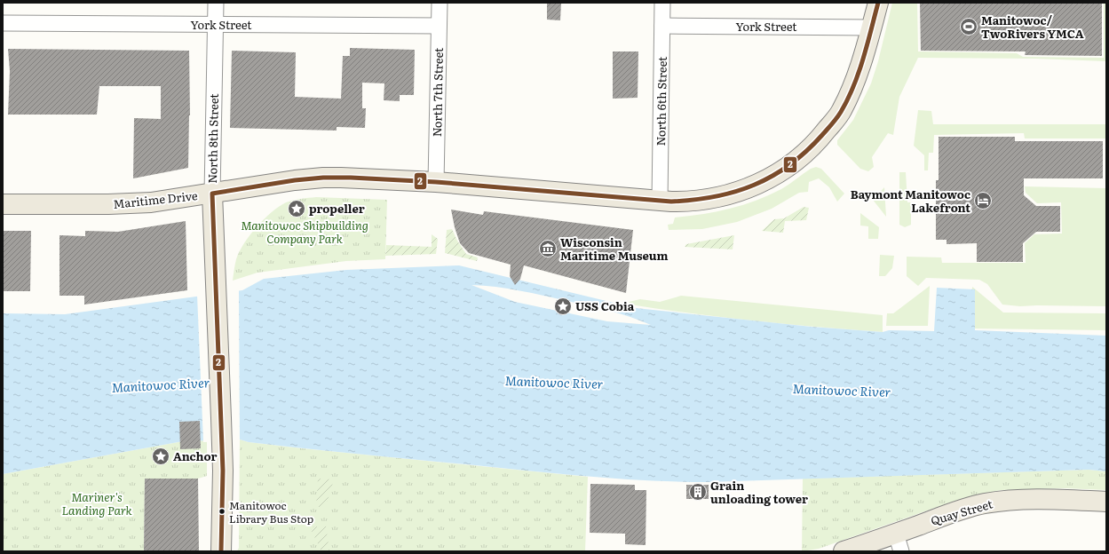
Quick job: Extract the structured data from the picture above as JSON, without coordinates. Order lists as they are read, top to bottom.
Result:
{
  "streets": {
    "main road": ["North 8th Street", "Maritime Drive", "Quay Street"],
    "street": ["York Street", "North 7th Street", "North 6th Street"]
  },
  "crossings": [
    ["York Street", "North 7th Street"],
    ["York Street", "North 6th Street"],
    ["York Street", "North 8th Street"],
    ["York Street", "Maritime Drive"],
    ["North 7th Street", "Maritime Drive"],
    ["North 6th Street", "Maritime Drive"],
    ["North 8th Street", "Maritime Drive"]
  ],
  "water": ["Manitowoc River"],
  "parks": ["Manitowoc Shipbuilding Company Park", "Mariner's Landing Park"],
  "places": {
    "sports": ["Manitowoc/ TwoRivers YMCA"],
    "hotel": ["Baymont Manitowoc Lakefront"],
    "place": ["propeller", "USS Cobia", "Anchor"],
    "museum": ["Wisconsin Maritime Museum"],
    "building": ["Grain unloading tower"],
    "other": ["Manitowoc Library Bus Stop"]
  },
  "lines": ["transit line 2"]
}
